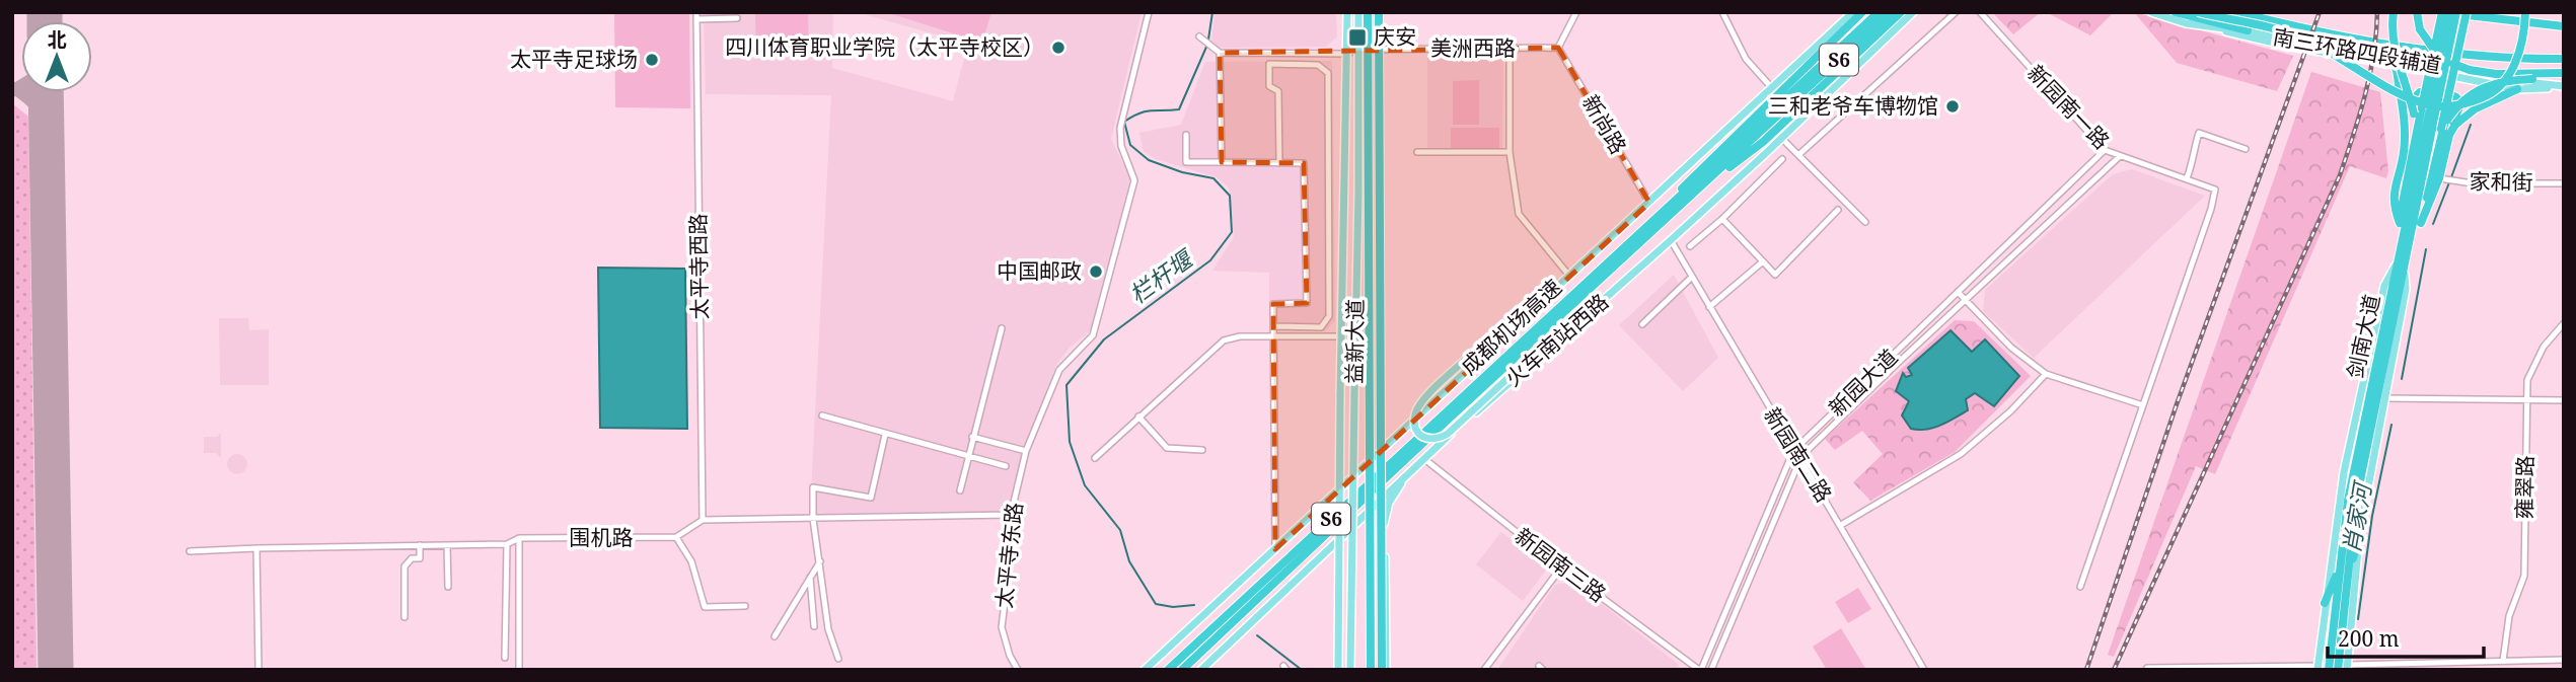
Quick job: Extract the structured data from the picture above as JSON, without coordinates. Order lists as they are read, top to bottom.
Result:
{
  "streets": {
    "highway": ["S6", "成都机场高速", "剑南大道"],
    "main road": ["南三环路四段辅道", "火车南站西路", "益新大道"],
    "street": [
      "美洲西路",
      "新园南一路",
      "新尚路",
      "家和街",
      "太平寺西路",
      "新园大道",
      "新园南二路",
      "雍翠路",
      "围机路",
      "太平寺东路",
      "新园南三路"
    ]
  },
  "crossings": [
    ["美洲西路", "新尚路"],
    ["美洲西路", "益新大道"],
    ["新园南一路", "新园大道"],
    ["火车南站西路", "新园南二路"],
    ["火车南站西路", "新园南三路"],
    ["新园大道", "新园南二路"],
    ["新园大道", "新园南三路"]
  ],
  "water": ["栏杆堰", "肖家河"],
  "places": {
    "transit": ["庆安"],
    "other": [
      "四川体育职业学院（太平寺校区）",
      "太平寺足球场",
      "三和老爷车博物馆",
      "中国邮政"
    ]
  },
  "scale_bar": "200 m",
  "north": "top"
}
